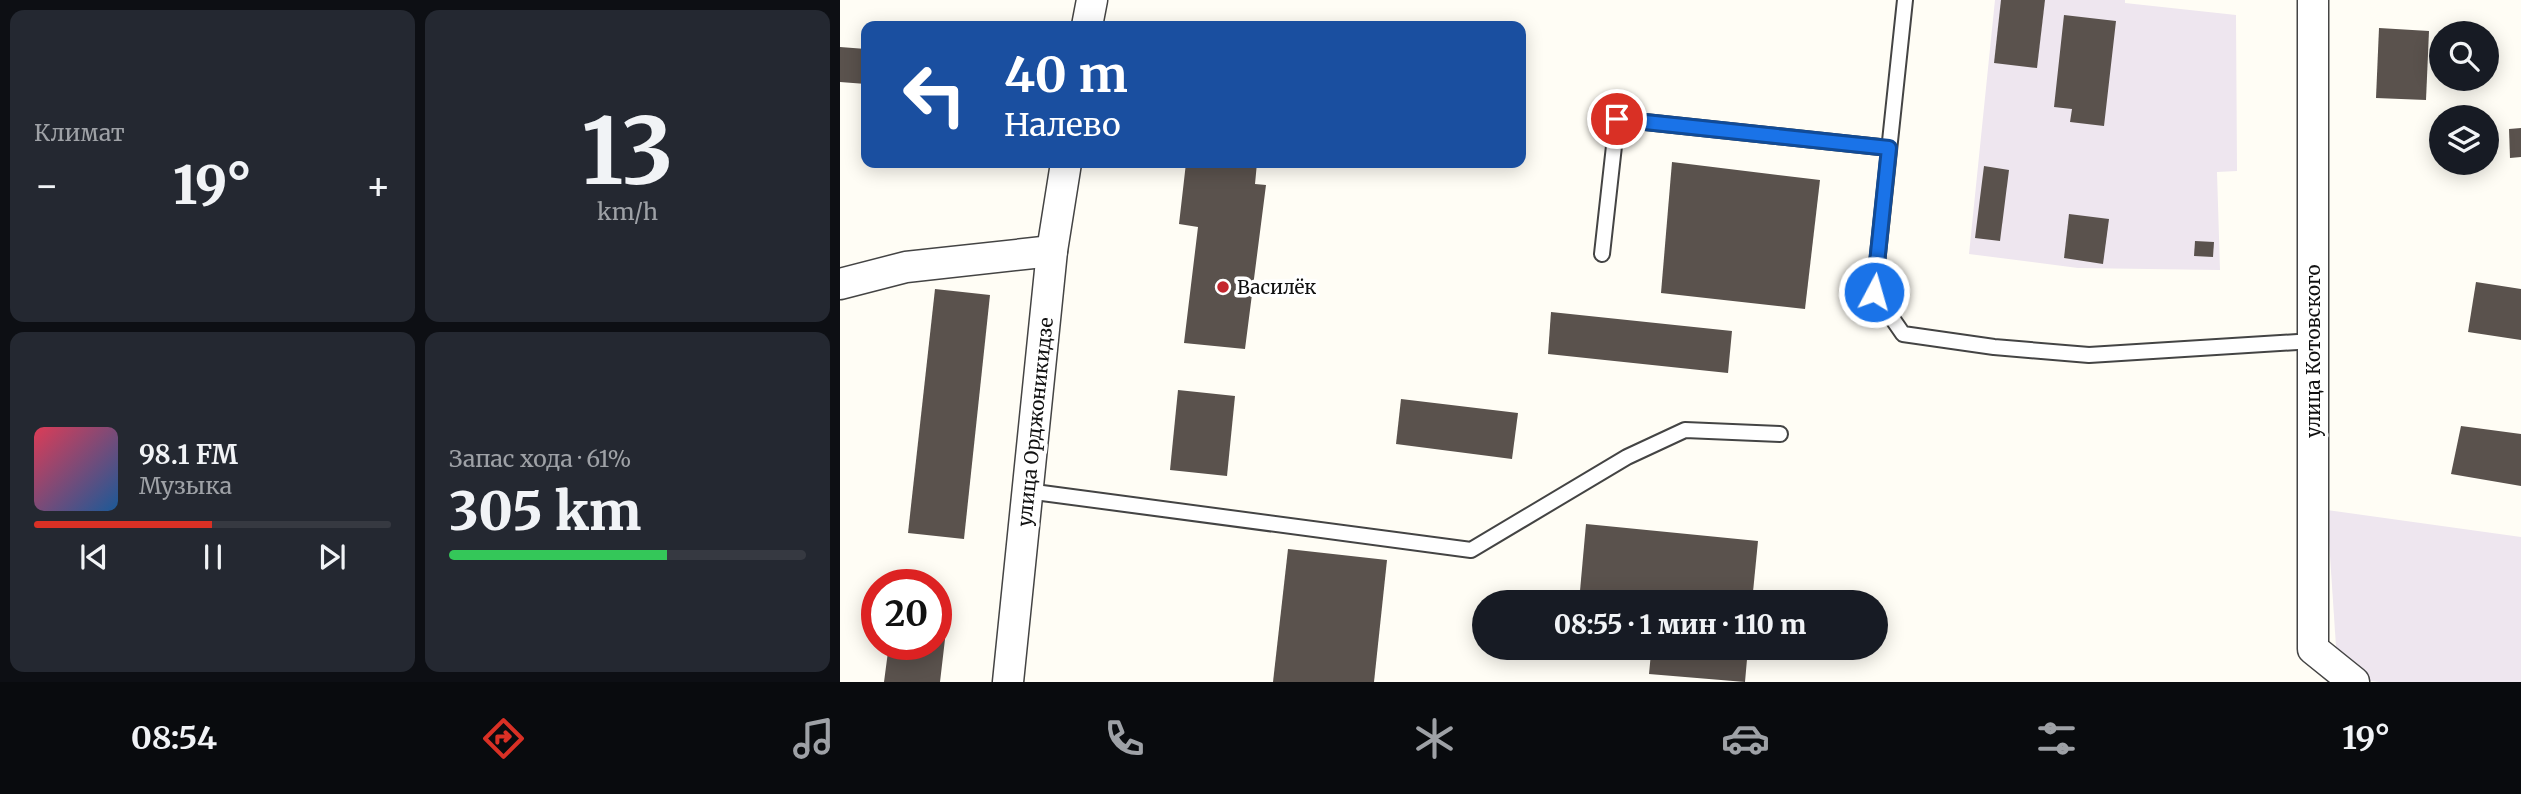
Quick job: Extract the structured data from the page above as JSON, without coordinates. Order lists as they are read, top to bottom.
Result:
{
  "streets": {
    "street": ["улица Котовского", "улица Орджоникидзе"]
  },
  "places": ["Василёк"],
  "page": {
    "tile": [
      "Климат",
      ["13", "km/h"],
      ["Запас хода · 61%", "305 km"]
    ],
    "turn": ["40 m", "Налево"],
    "heat": ["−", "19°", "+"],
    "song": ["98.1 FM", "Музыка"],
    "limit": "20",
    "trip": "08:55 · 1 мин · 110 m",
    "tabs": ["08:54", "19°"]
  }
}
